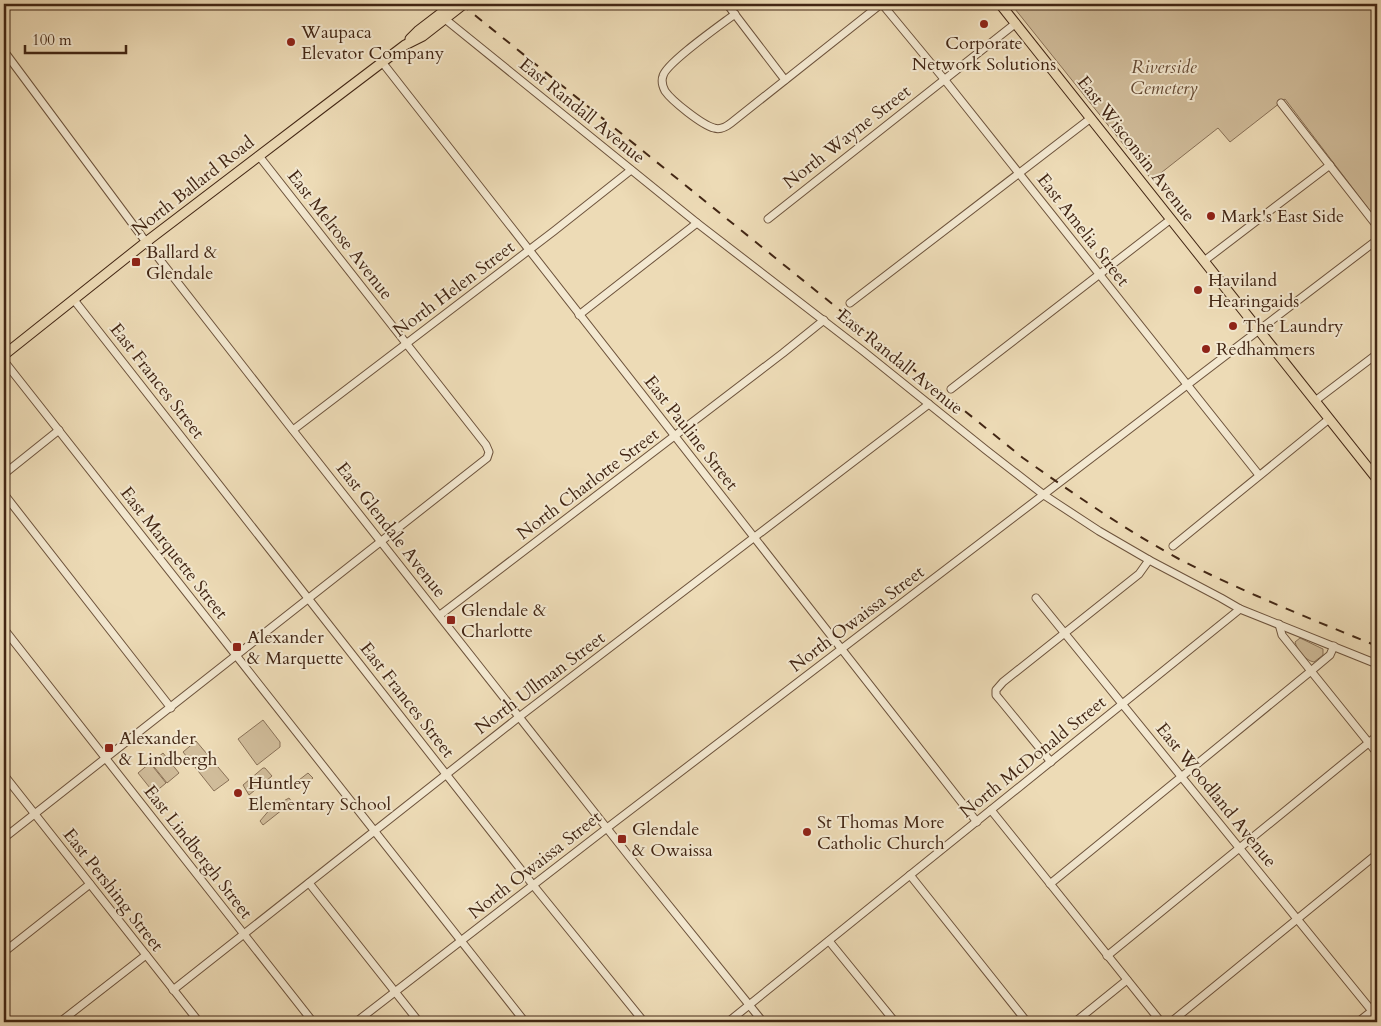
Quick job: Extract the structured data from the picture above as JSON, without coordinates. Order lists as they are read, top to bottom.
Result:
{
  "streets": {
    "main road": ["East Wisconsin Avenue", "North Ballard Road"],
    "street": [
      "East Randall Avenue",
      "North Wayne Street",
      "East Amelia Street",
      "East Melrose Avenue",
      "North Helen Street",
      "East Frances Street",
      "East Pauline Street",
      "North Charlotte Street",
      "East Glendale Avenue",
      "East Marquette Street",
      "North Owaissa Street",
      "North Ullman Street",
      "North McDonald Street",
      "East Woodland Avenue",
      "East Lindbergh Street",
      "East Pershing Street"
    ]
  },
  "crossings": [
    ["East Randall Avenue", "North Ballard Road"],
    ["East Randall Avenue", "North Helen Street"],
    ["East Randall Avenue", "North Charlotte Street"],
    ["East Randall Avenue", "North Owaissa Street"],
    ["East Randall Avenue", "North Ullman Street"],
    ["East Randall Avenue", "North McDonald Street"],
    ["North Wayne Street", "East Wisconsin Avenue"],
    ["North Wayne Street", "East Amelia Street"],
    ["East Wisconsin Avenue", "North Owaissa Street"],
    ["North Ballard Road", "East Melrose Avenue"],
    ["North Ballard Road", "East Frances Street"],
    ["North Ballard Road", "East Pauline Street"],
    ["North Ballard Road", "East Glendale Avenue"],
    ["East Amelia Street", "North Owaissa Street"],
    ["East Melrose Avenue", "North Helen Street"],
    ["East Melrose Avenue", "East Glendale Avenue"],
    ["North Helen Street", "East Pauline Street"],
    ["North Helen Street", "East Glendale Avenue"],
    ["East Frances Street", "North Owaissa Street"],
    ["East Frances Street", "North Ullman Street"],
    ["East Pauline Street", "North Charlotte Street"],
    ["East Pauline Street", "North Owaissa Street"],
    ["East Pauline Street", "North Ullman Street"],
    ["East Pauline Street", "North McDonald Street"],
    ["North Charlotte Street", "East Glendale Avenue"],
    ["East Glendale Avenue", "North Owaissa Street"],
    ["East Glendale Avenue", "North Ullman Street"],
    ["East Glendale Avenue", "North McDonald Street"],
    ["East Marquette Street", "North Owaissa Street"],
    ["East Marquette Street", "North Ullman Street"],
    ["North Ullman Street", "East Lindbergh Street"],
    ["North Ullman Street", "East Pershing Street"],
    ["North McDonald Street", "East Woodland Avenue"]
  ],
  "parks": ["Riverside Cemetery"],
  "places": {
    "other": [
      "Corporate Network Solutions",
      "Waupaca Elevator Company",
      "Mark's East Side",
      "Haviland Hearingaids",
      "The Laundry",
      "Redhammers",
      "Huntley Elementary School",
      "St Thomas More Catholic Church"
    ],
    "transit": [
      "Ballard & Glendale",
      "Glendale & Charlotte",
      "Alexander & Marquette",
      "Alexander & Lindbergh",
      "Glendale & Owaissa"
    ]
  },
  "scale_bar": "100 m"
}
